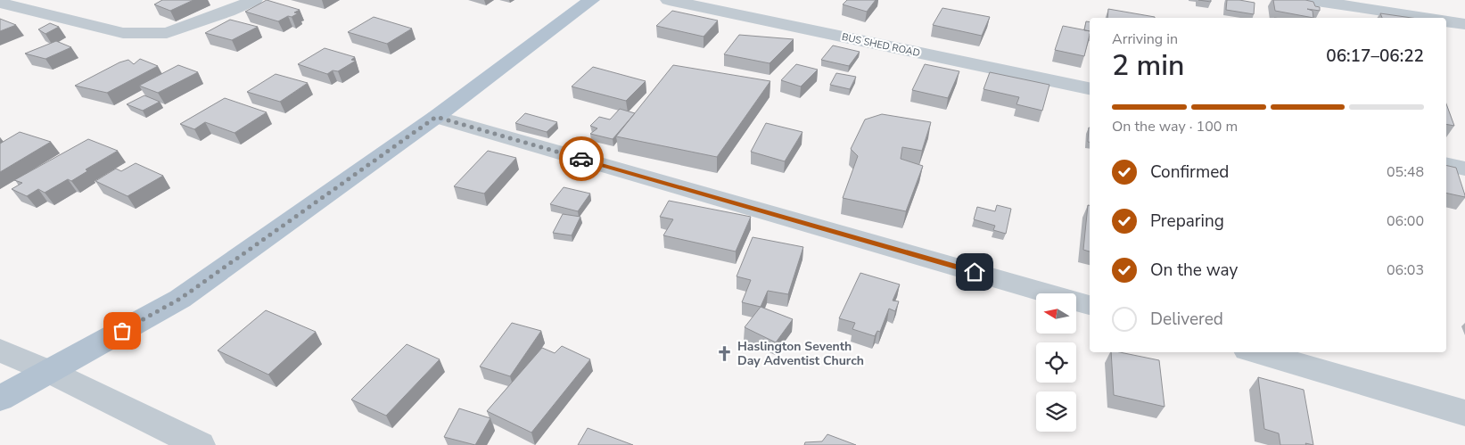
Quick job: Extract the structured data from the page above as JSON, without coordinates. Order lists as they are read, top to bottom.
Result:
{
  "streets": {
    "street": ["BUS SHED ROAD"]
  },
  "places": {
    "church": ["Haslington Seventh Day Adventist Church"]
  },
  "north": "left",
  "page": {
    "heading": ["2 min", "Arriving in", "06:17–06:22"],
    "bar": "On the way · 100 m",
    "list": [
      ["Confirmed", "05:48"],
      ["Preparing", "06:00"],
      ["On the way", "06:03"],
      "Delivered"
    ]
  }
}
